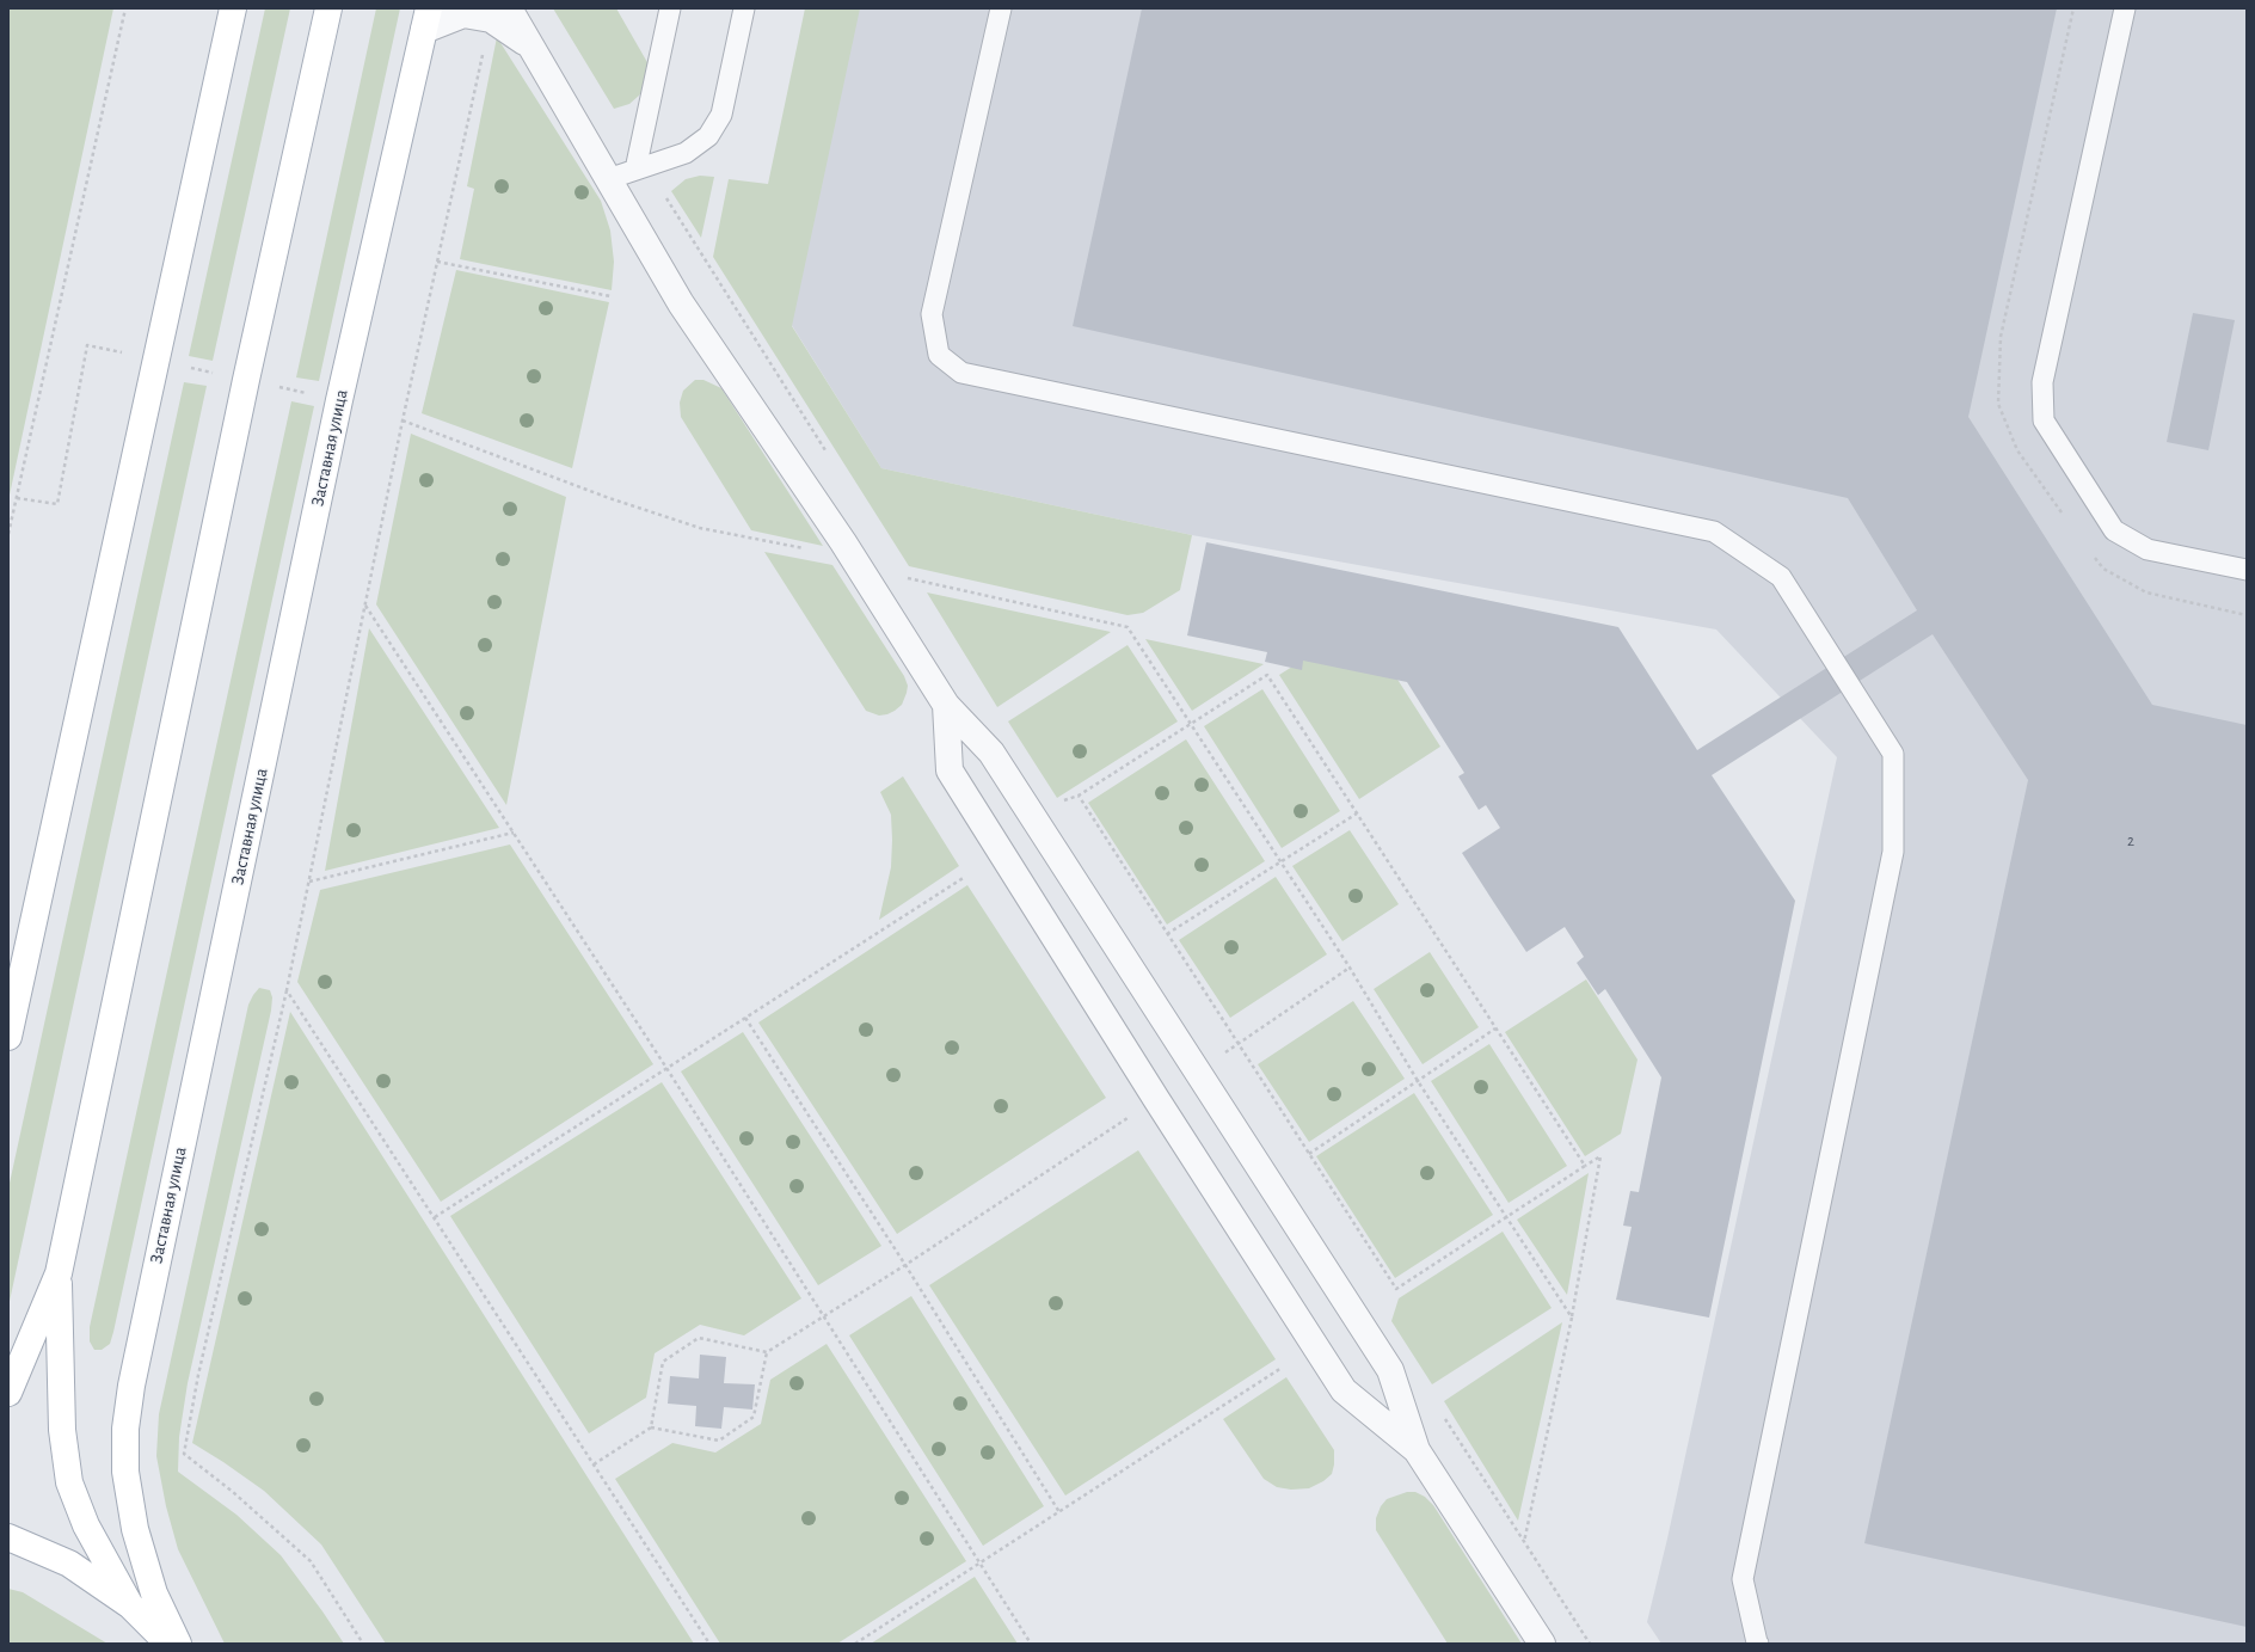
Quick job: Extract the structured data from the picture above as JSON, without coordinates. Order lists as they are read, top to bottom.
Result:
{
  "streets": {
    "main road": ["Заставная улица"]
  },
  "house_numbers": ["2"]
}
